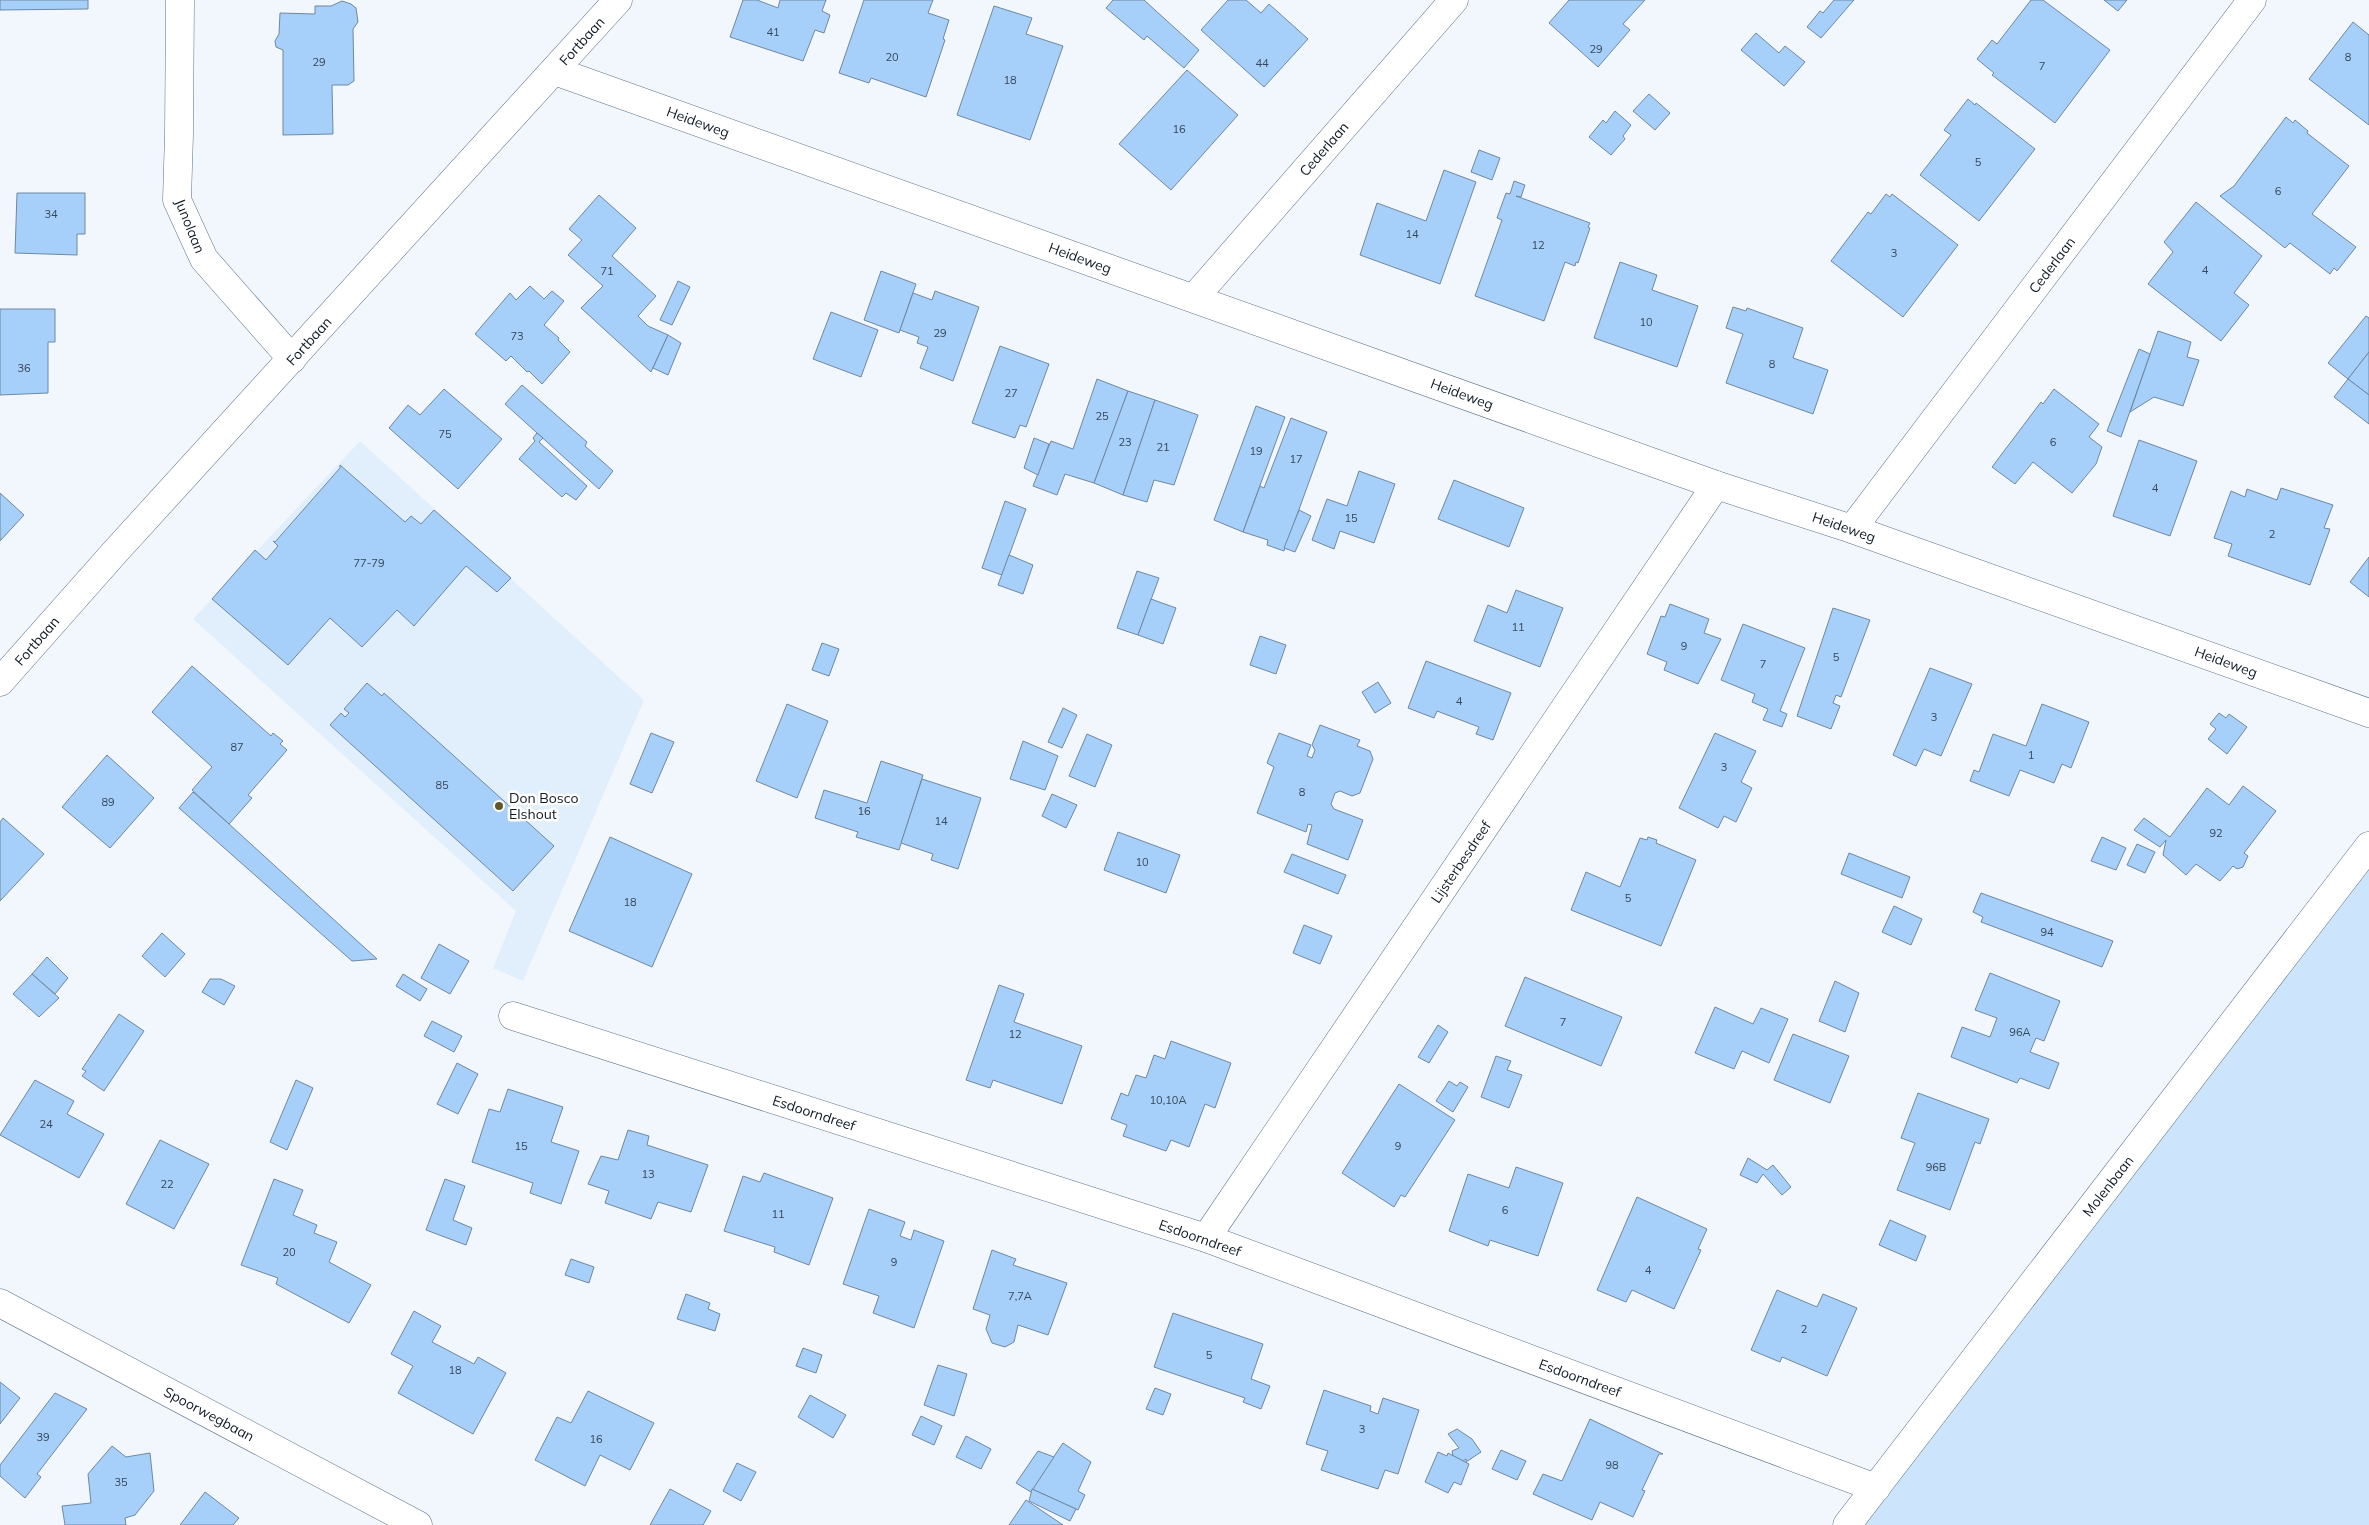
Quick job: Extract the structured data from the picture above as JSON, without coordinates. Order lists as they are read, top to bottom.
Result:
{
  "streets": {
    "street": [
      "Fortbaan",
      "Heideweg",
      "Cederlaan",
      "Junolaan",
      "Lijsterbesdreef",
      "Esdoorndreef",
      "Molenbaan",
      "Spoorwegbaan"
    ]
  },
  "crossings": [
    ["Fortbaan", "Heideweg"],
    ["Fortbaan", "Junolaan"],
    ["Heideweg", "Cederlaan"],
    ["Heideweg", "Lijsterbesdreef"],
    ["Lijsterbesdreef", "Esdoorndreef"],
    ["Esdoorndreef", "Molenbaan"]
  ],
  "places": ["Don Bosco Elshout"],
  "house_numbers": [
    "41",
    "29",
    "20",
    "8",
    "29",
    "44",
    "7",
    "18",
    "16",
    "5",
    "6",
    "34",
    "14",
    "12",
    "3",
    "4",
    "71",
    "10",
    "29",
    "73",
    "8",
    "36",
    "27",
    "25",
    "75",
    "23",
    "6",
    "21",
    "19",
    "17",
    "4",
    "15",
    "2",
    "77-79",
    "11",
    "9",
    "5",
    "7",
    "4",
    "3",
    "87",
    "1",
    "3",
    "85",
    "8",
    "89",
    "16",
    "14",
    "92",
    "10",
    "5",
    "18",
    "94",
    "7",
    "96A",
    "12",
    "10,10A",
    "24",
    "15",
    "9",
    "96B",
    "13",
    "22",
    "6",
    "11",
    "20",
    "9",
    "4",
    "7,7A",
    "2",
    "5",
    "18",
    "3",
    "39",
    "16",
    "98",
    "35"
  ]
}
